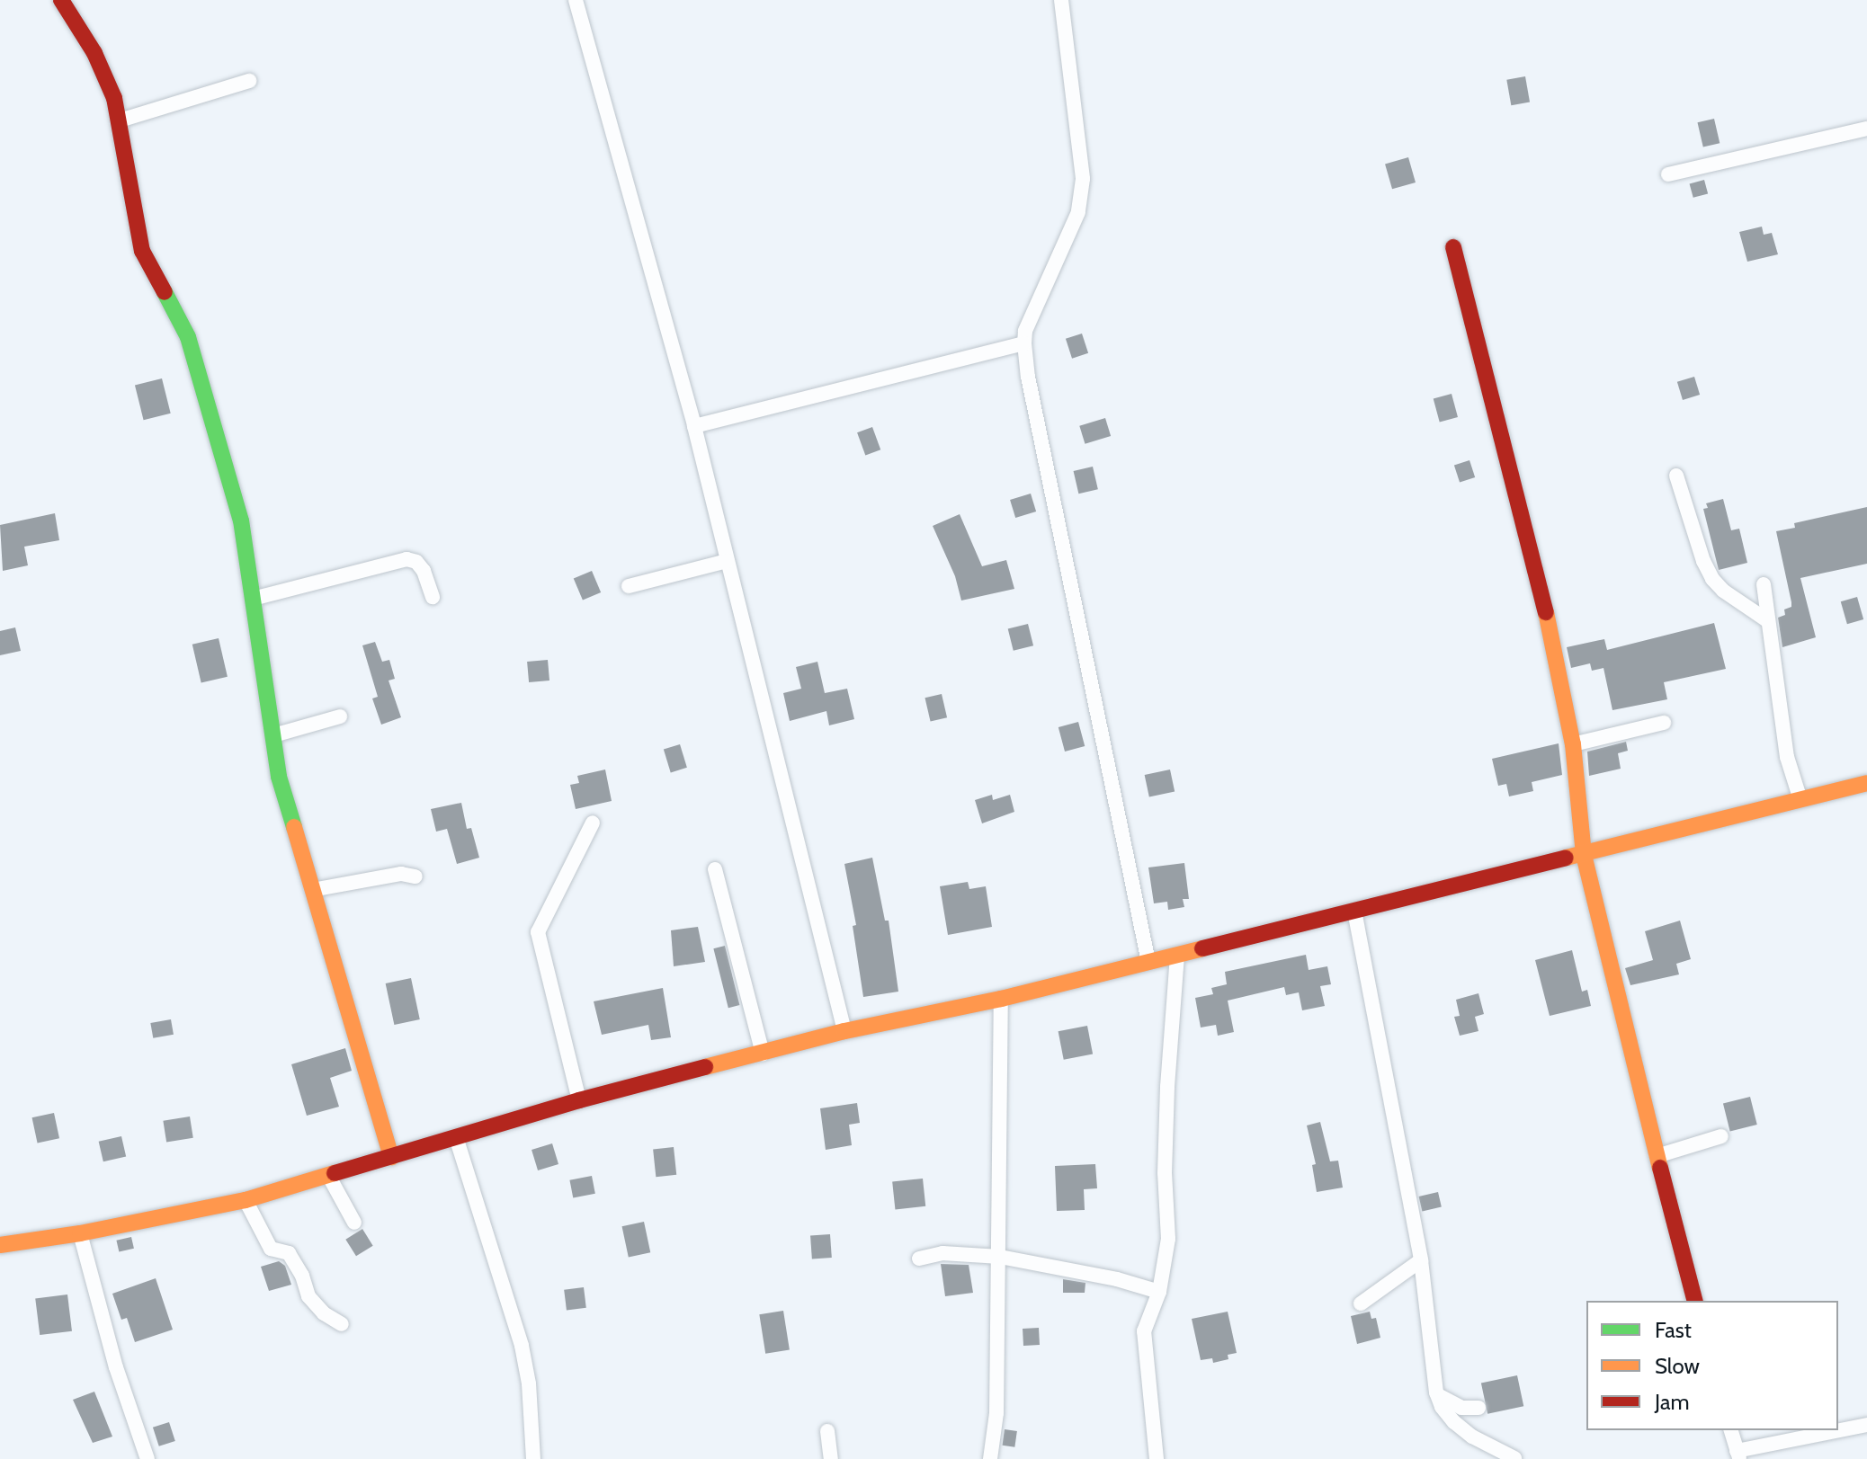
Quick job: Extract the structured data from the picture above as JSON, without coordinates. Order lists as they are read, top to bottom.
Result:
{
  "legend": ["Fast", "Slow", "Jam"]
}
